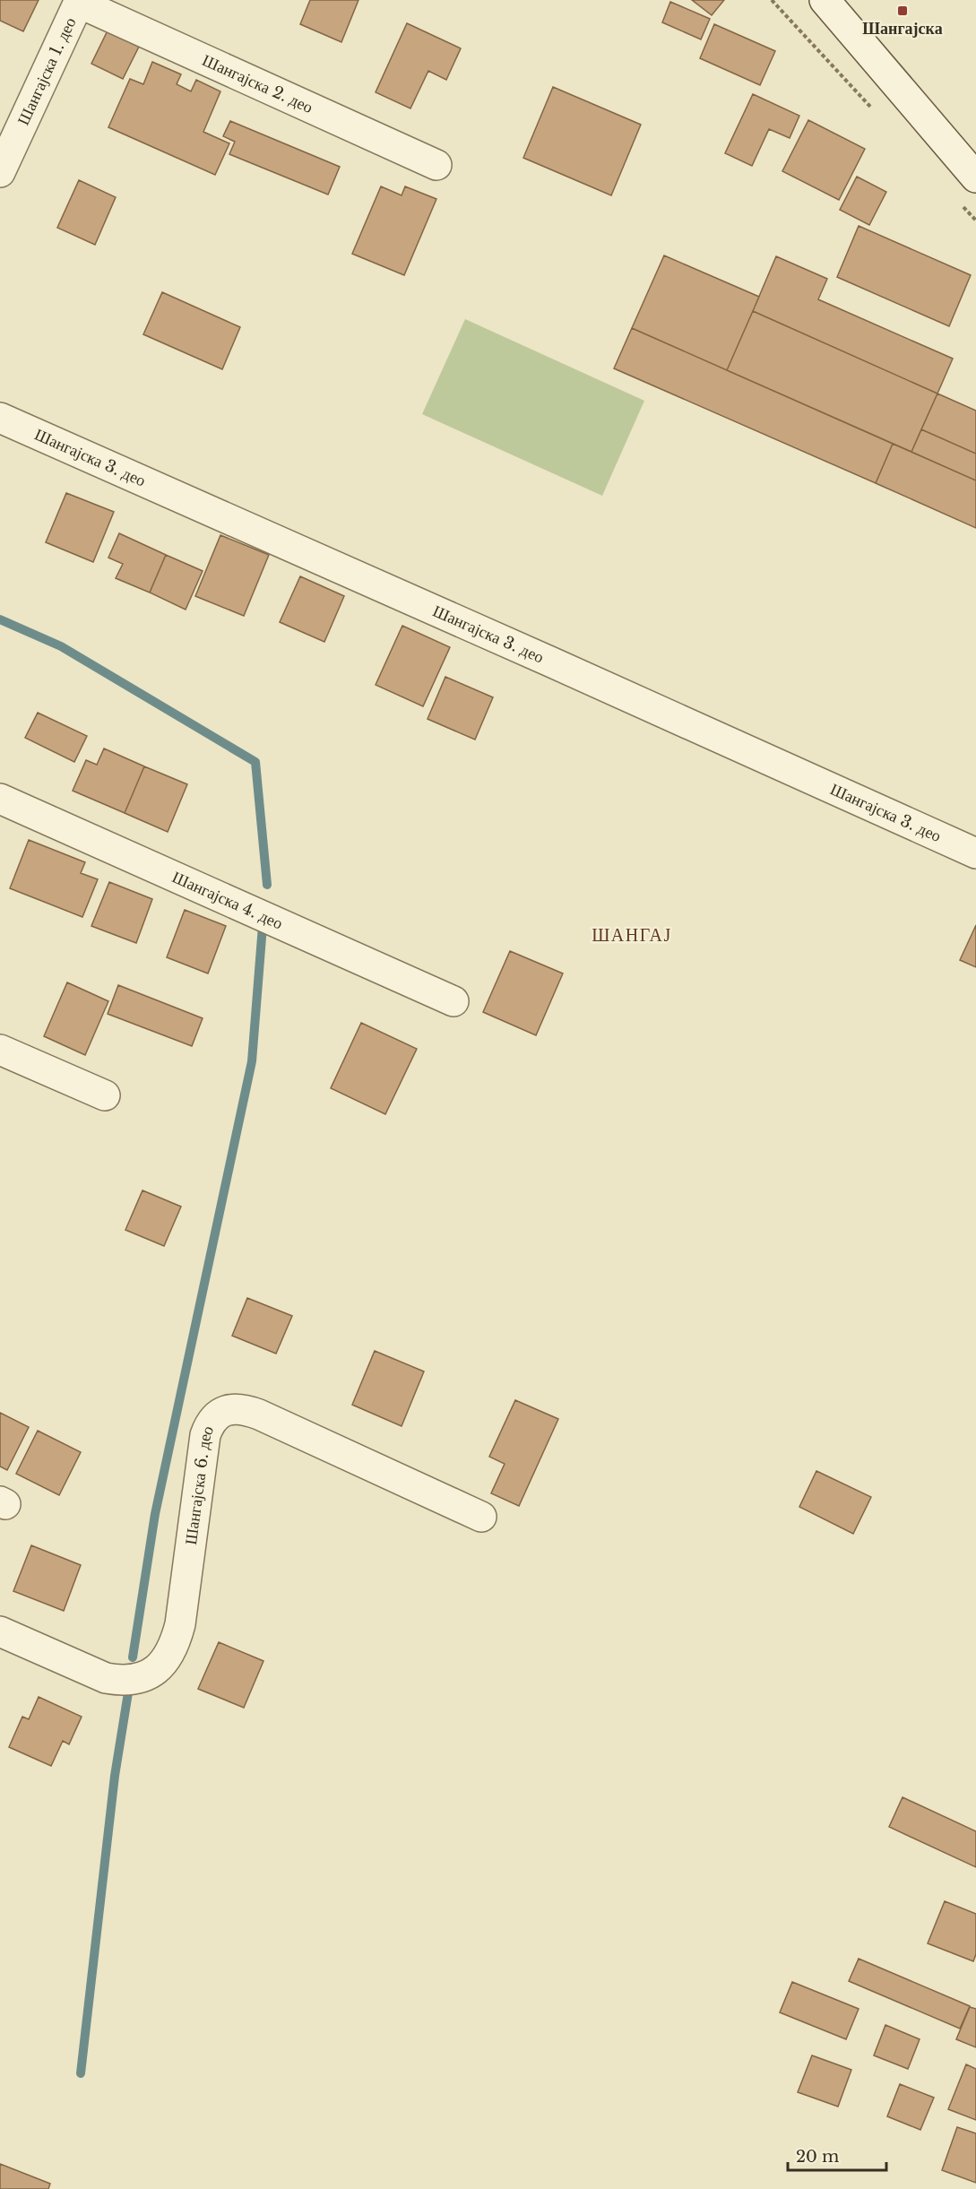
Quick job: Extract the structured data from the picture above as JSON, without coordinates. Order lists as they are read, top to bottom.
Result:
{
  "streets": {
    "street": [
      "Шангајска 1. део",
      "Шангајска 2. део",
      "Шангајска 3. део",
      "Шангајска 4. део",
      "Шангајска 6. део"
    ]
  },
  "crossings": [
    ["Шангајска 1. део", "Шангајска 2. део"]
  ],
  "districts": ["ШАНГАЈ"],
  "places": {
    "transit": ["Шангајска"]
  },
  "scale_bar": "20 m"
}
